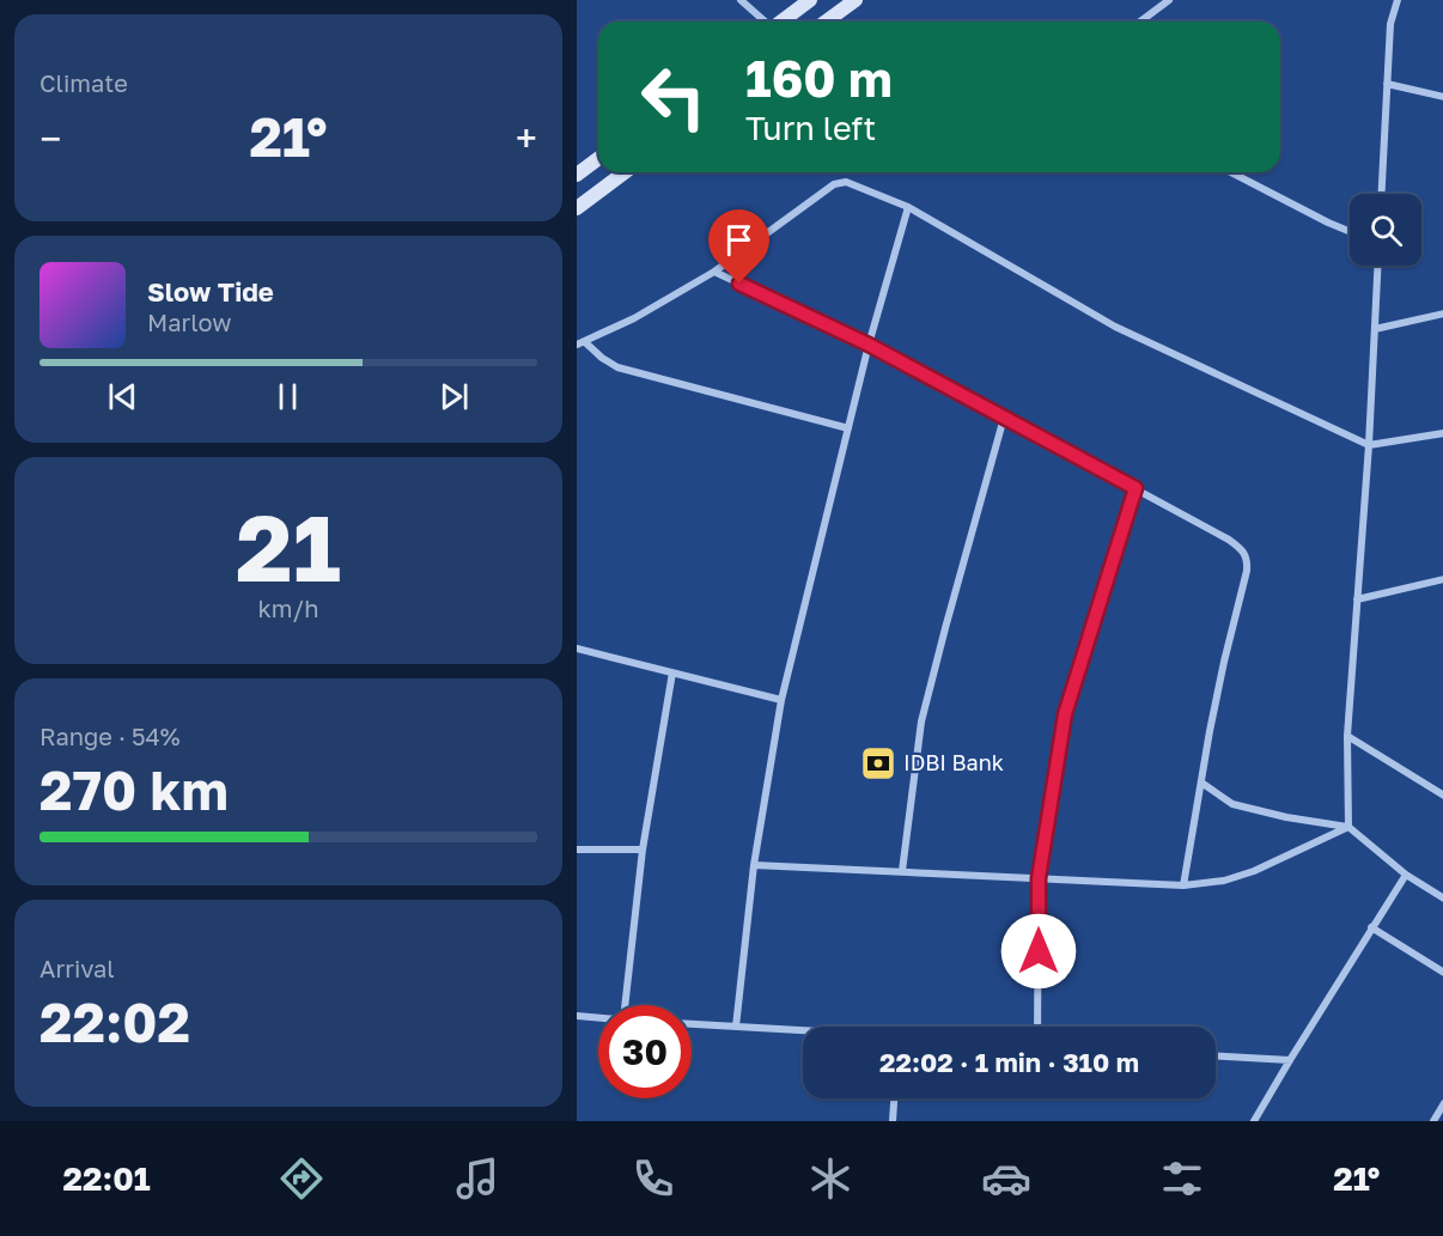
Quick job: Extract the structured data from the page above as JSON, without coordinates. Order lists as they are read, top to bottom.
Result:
{
  "places": {
    "bank": ["IDBI Bank"]
  },
  "page": {
    "tile": [
      "Climate",
      ["21", "km/h"],
      ["Range · 54%", "270 km"],
      ["Arrival", "22:02"]
    ],
    "turn": ["160 m", "Turn left"],
    "heat": ["−", "21°", "+"],
    "song": ["Slow Tide", "Marlow"],
    "limit": "30",
    "trip": "22:02 · 1 min · 310 m",
    "tabs": ["22:01", "21°"]
  }
}
